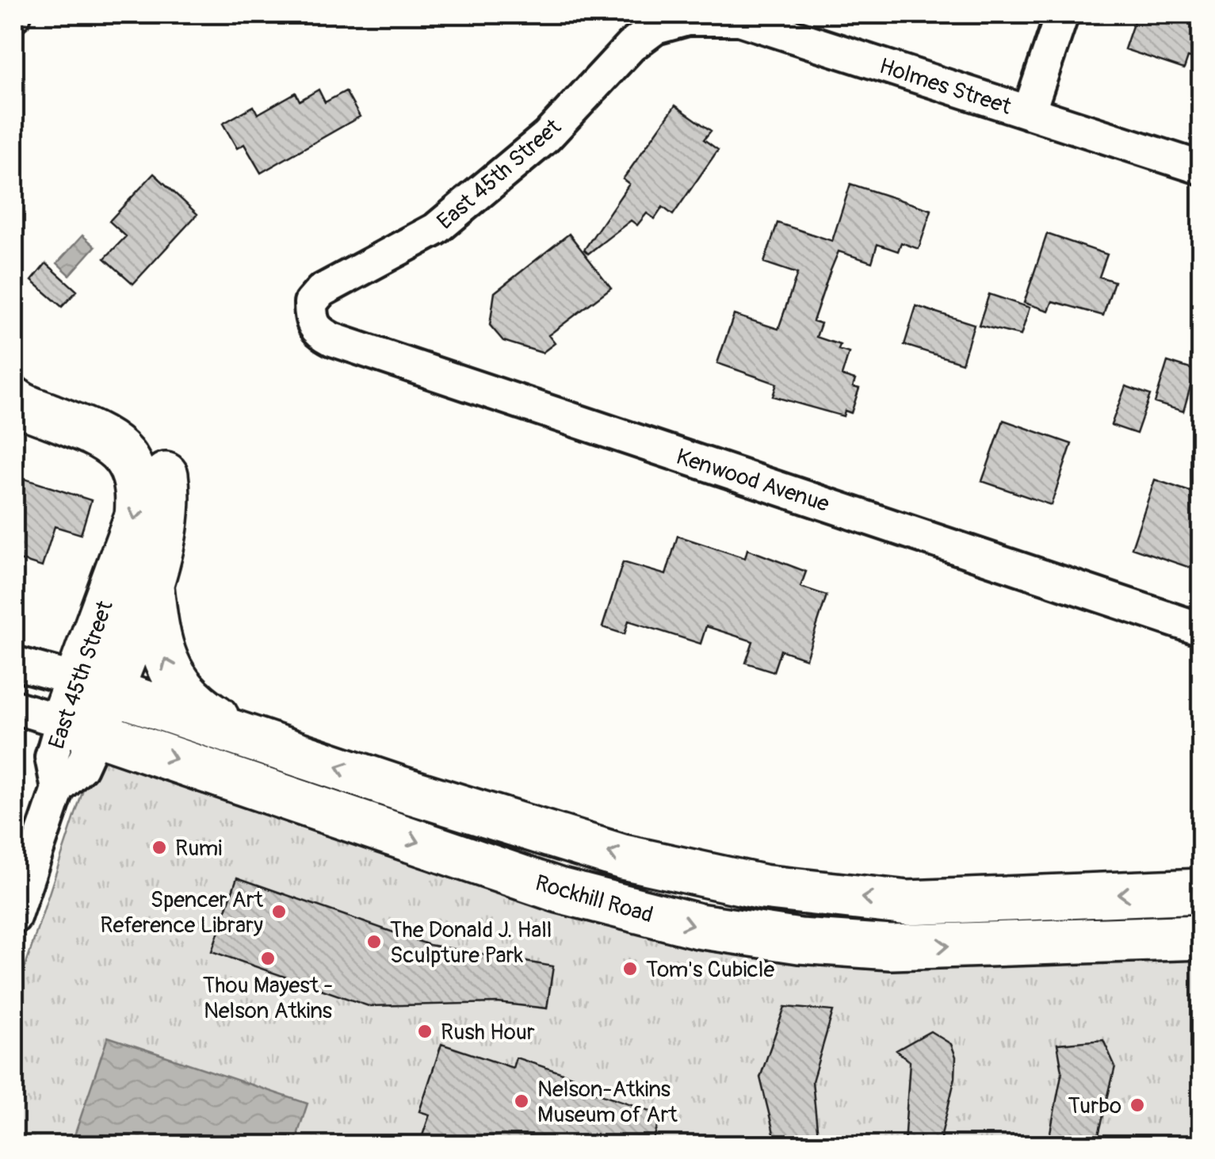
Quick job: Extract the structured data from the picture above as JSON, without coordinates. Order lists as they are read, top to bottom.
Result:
{
  "streets": {
    "main road": ["East 45th Street", "Rockhill Road"],
    "street": ["Holmes Street", "Kenwood Avenue"]
  },
  "crossings": [
    ["Holmes Street", "East 45th Street"],
    ["East 45th Street", "Kenwood Avenue"],
    ["East 45th Street", "Rockhill Road"]
  ],
  "one_way": ["Rockhill Road"],
  "places": [
    "Rumi",
    "Spencer Art Reference Library",
    "The Donald J. Hall Sculpture Park",
    "Thou Mayest - Nelson Atkins",
    "Tom's Cubicle",
    "Rush Hour",
    "Nelson-Atkins Museum of Art",
    "Turbo"
  ]
}
